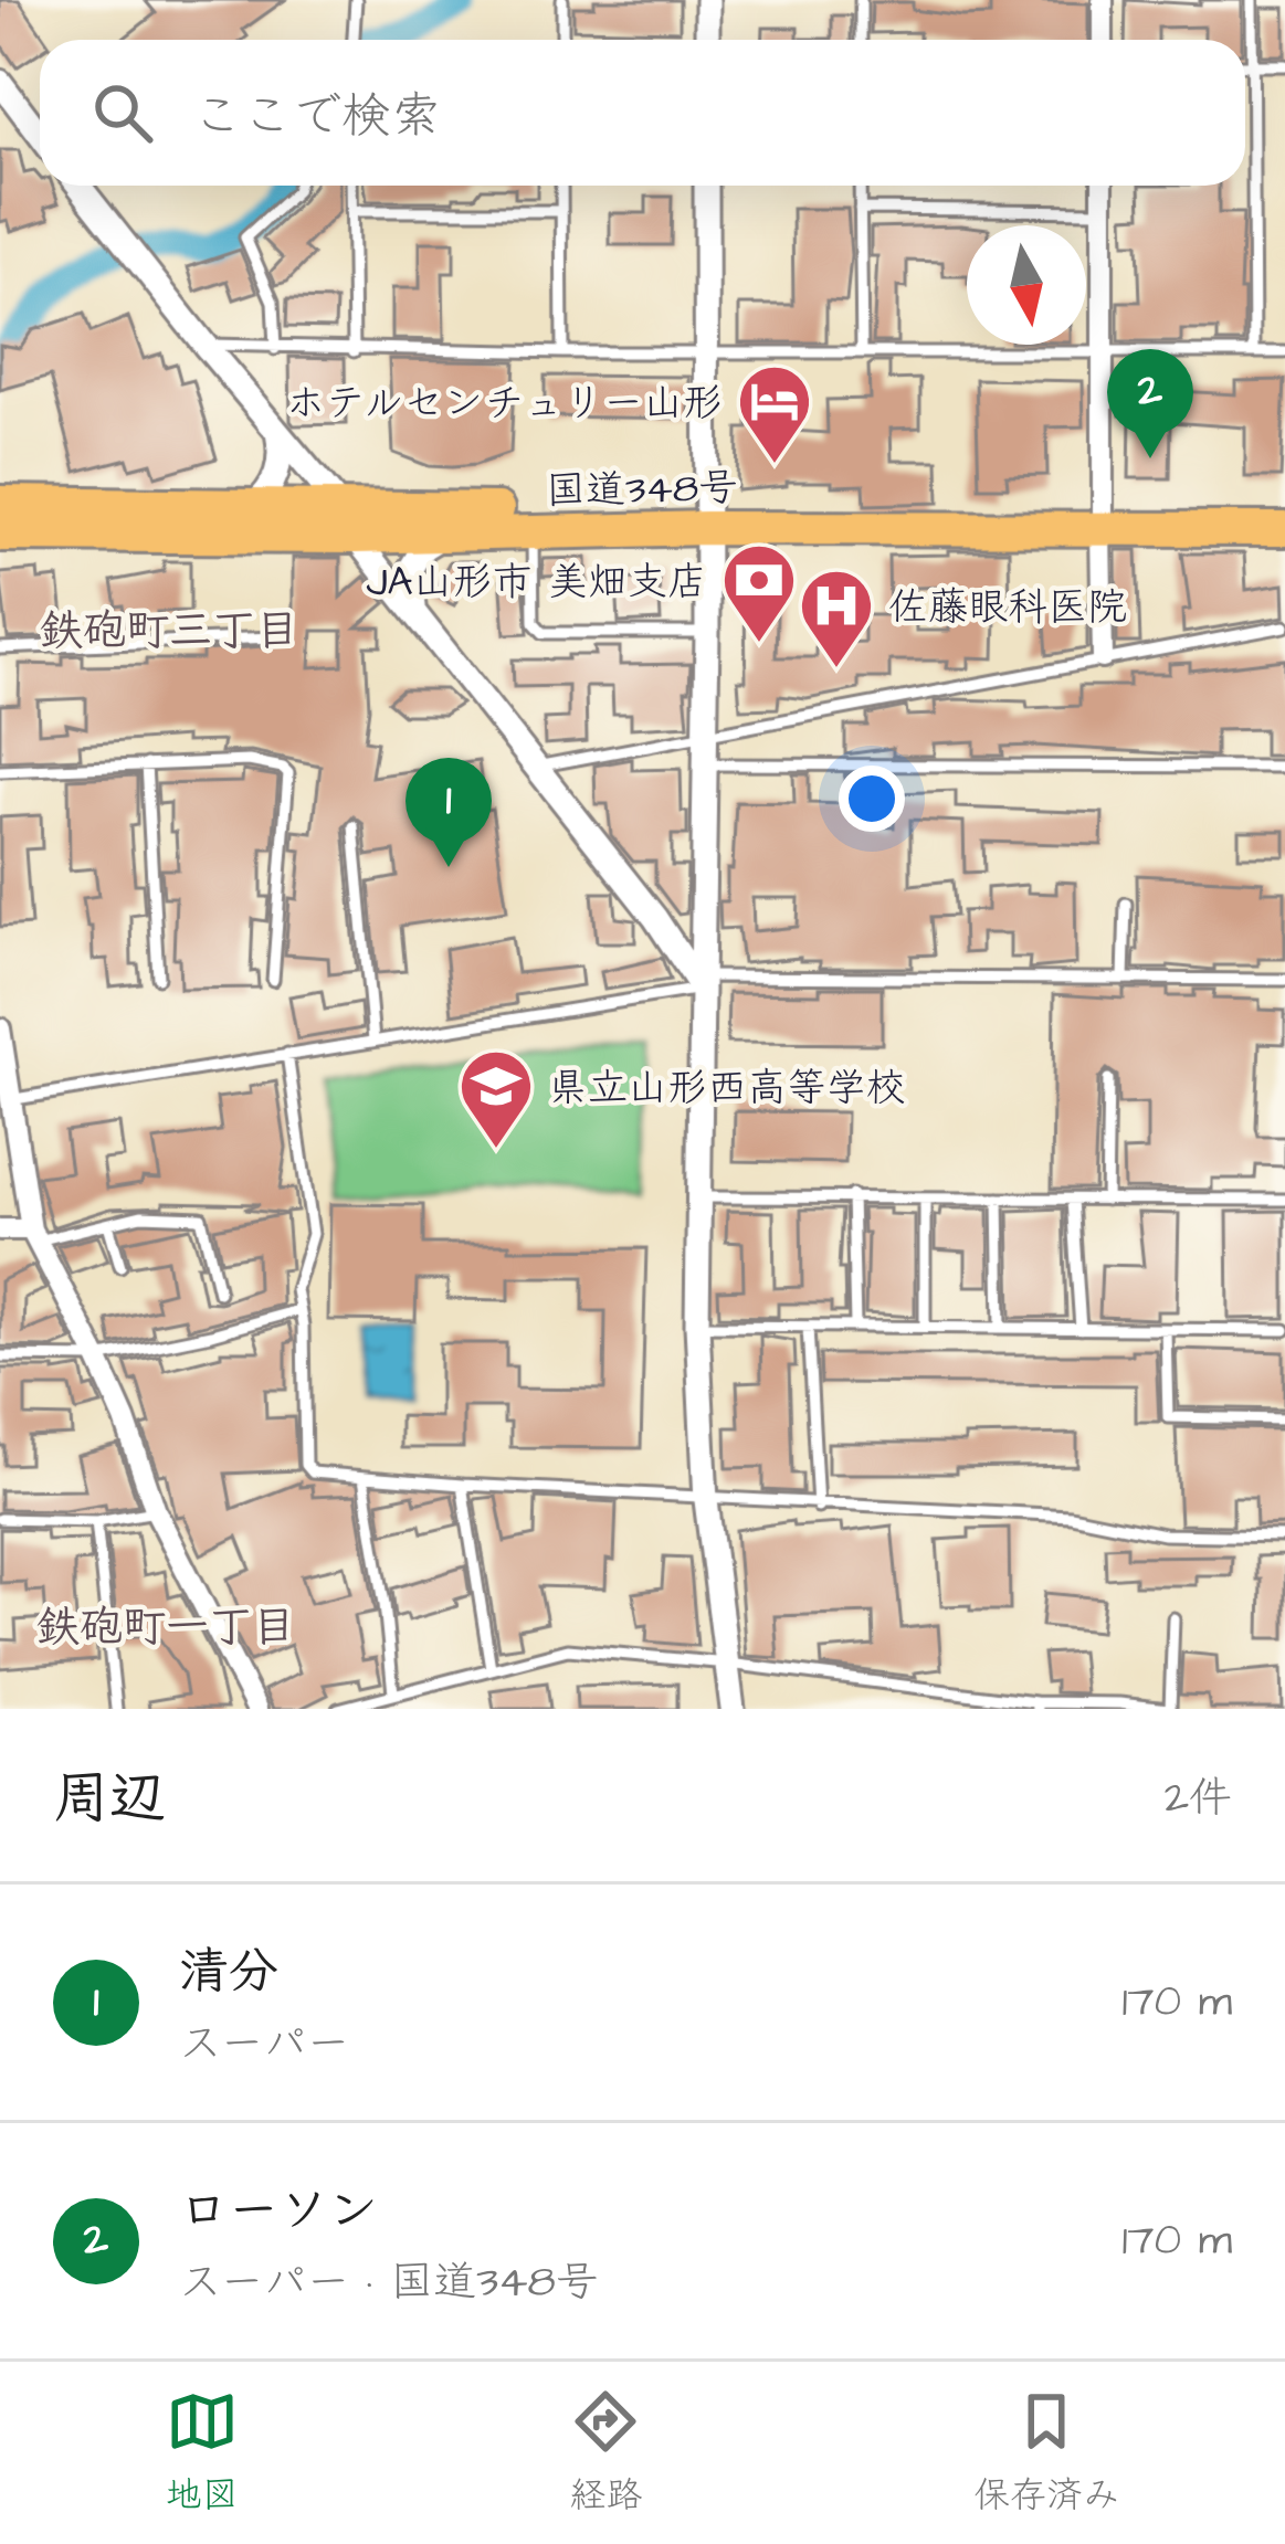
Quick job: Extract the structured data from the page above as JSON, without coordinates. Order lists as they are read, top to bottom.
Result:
{
  "streets": {
    "highway": ["国道348号"]
  },
  "districts": ["鉄砲町三丁目", "鉄砲町一丁目"],
  "places": {
    "hotel": ["ホテルセンチュリー山形"],
    "bank": ["JA山形市 美畑支店"],
    "hospital": ["佐藤眼科医院"],
    "school or university": ["県立山形西高等学校"]
  },
  "north": "bottom",
  "page": {
    "search": "ここで検索",
    "pins": ["2", "1"],
    "heading": ["周辺", "2件"],
    "list": [
      {
        "mark": "1",
        "name": "清分",
        "note": "スーパー",
        "value": "170 m"
      },
      {
        "mark": "2",
        "name": "ローソン",
        "note": "スーパー · 国道348号",
        "value": "170 m"
      }
    ],
    "nav": ["地図", "経路", "保存済み"]
  }
}
